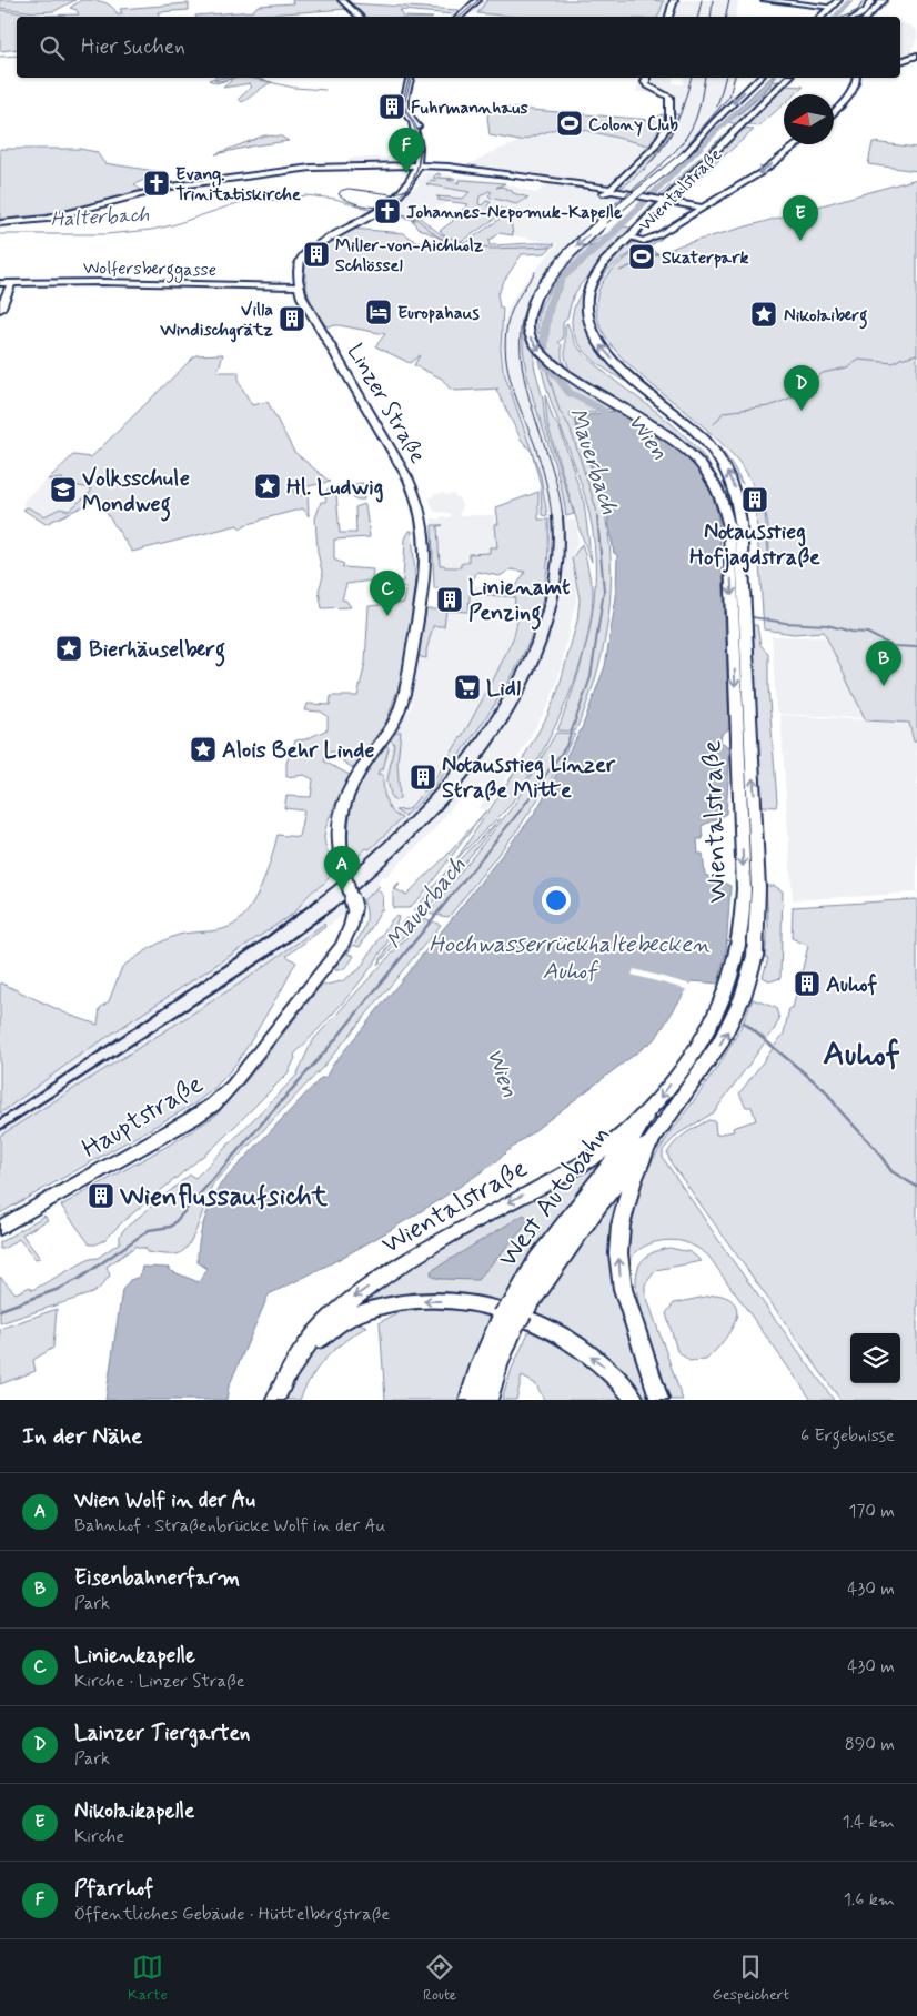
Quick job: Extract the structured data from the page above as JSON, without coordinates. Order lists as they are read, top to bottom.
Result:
{
  "streets": {
    "highway": ["West Autobahn"],
    "main road": [
      "Wientalstraße",
      "Wolfersberggasse",
      "Linzer Straße",
      "Hauptstraße"
    ]
  },
  "crossings": [
    ["Wientalstraße", "West Autobahn"],
    ["Wolfersberggasse", "Linzer Straße"],
    ["Linzer Straße", "Hauptstraße"]
  ],
  "districts": ["Auhof"],
  "water": [
    "Halterbach",
    "Wien",
    "Mauerbach",
    "Hochwasserrückhaltebecken Auhof"
  ],
  "places": {
    "building": [
      "Fuhrmannhaus",
      "Miller-von-Aichholz Schlössel",
      "Villa Windischgrätz",
      "Notausstieg Hofjagdstraße",
      "Linienamt Penzing",
      "Notausstieg Linzer Straße Mitte",
      "Auhof",
      "Wienflussaufsicht"
    ],
    "sports": ["Colony Club", "Skaterpark"],
    "church": ["Evang. Trinitatiskirche", "Johannes-Nepomuk-Kapelle"],
    "hotel": ["Europahaus"],
    "place": [
      "Nikolaiberg",
      "Hl. Ludwig",
      "Bierhäuselberg",
      "Alois Behr Linde"
    ],
    "school or university": ["Volksschule Mondweg"],
    "supermarket": ["Lidl"]
  },
  "north": "left",
  "page": {
    "search": "Hier suchen",
    "pins": [
      "F",
      "E",
      "D",
      "C",
      "B",
      "A"
    ],
    "heading": ["In der Nähe", "6 Ergebnisse"],
    "list": [
      {
        "mark": "A",
        "name": "Wien Wolf in der Au",
        "note": "Bahnhof · Straßenbrücke Wolf in der Au",
        "value": "170 m"
      },
      {
        "mark": "B",
        "name": "Eisenbahnerfarm",
        "note": "Park",
        "value": "430 m"
      },
      {
        "mark": "C",
        "name": "Linienkapelle",
        "note": "Kirche · Linzer Straße",
        "value": "430 m"
      },
      {
        "mark": "D",
        "name": "Lainzer Tiergarten",
        "note": "Park",
        "value": "890 m"
      },
      {
        "mark": "E",
        "name": "Nikolaikapelle",
        "note": "Kirche",
        "value": "1.4 km"
      },
      {
        "mark": "F",
        "name": "Pfarrhof",
        "note": "Öffentliches Gebäude · Hüttelbergstraße",
        "value": "1.6 km"
      }
    ],
    "nav": ["Karte", "Route", "Gespeichert"]
  }
}
